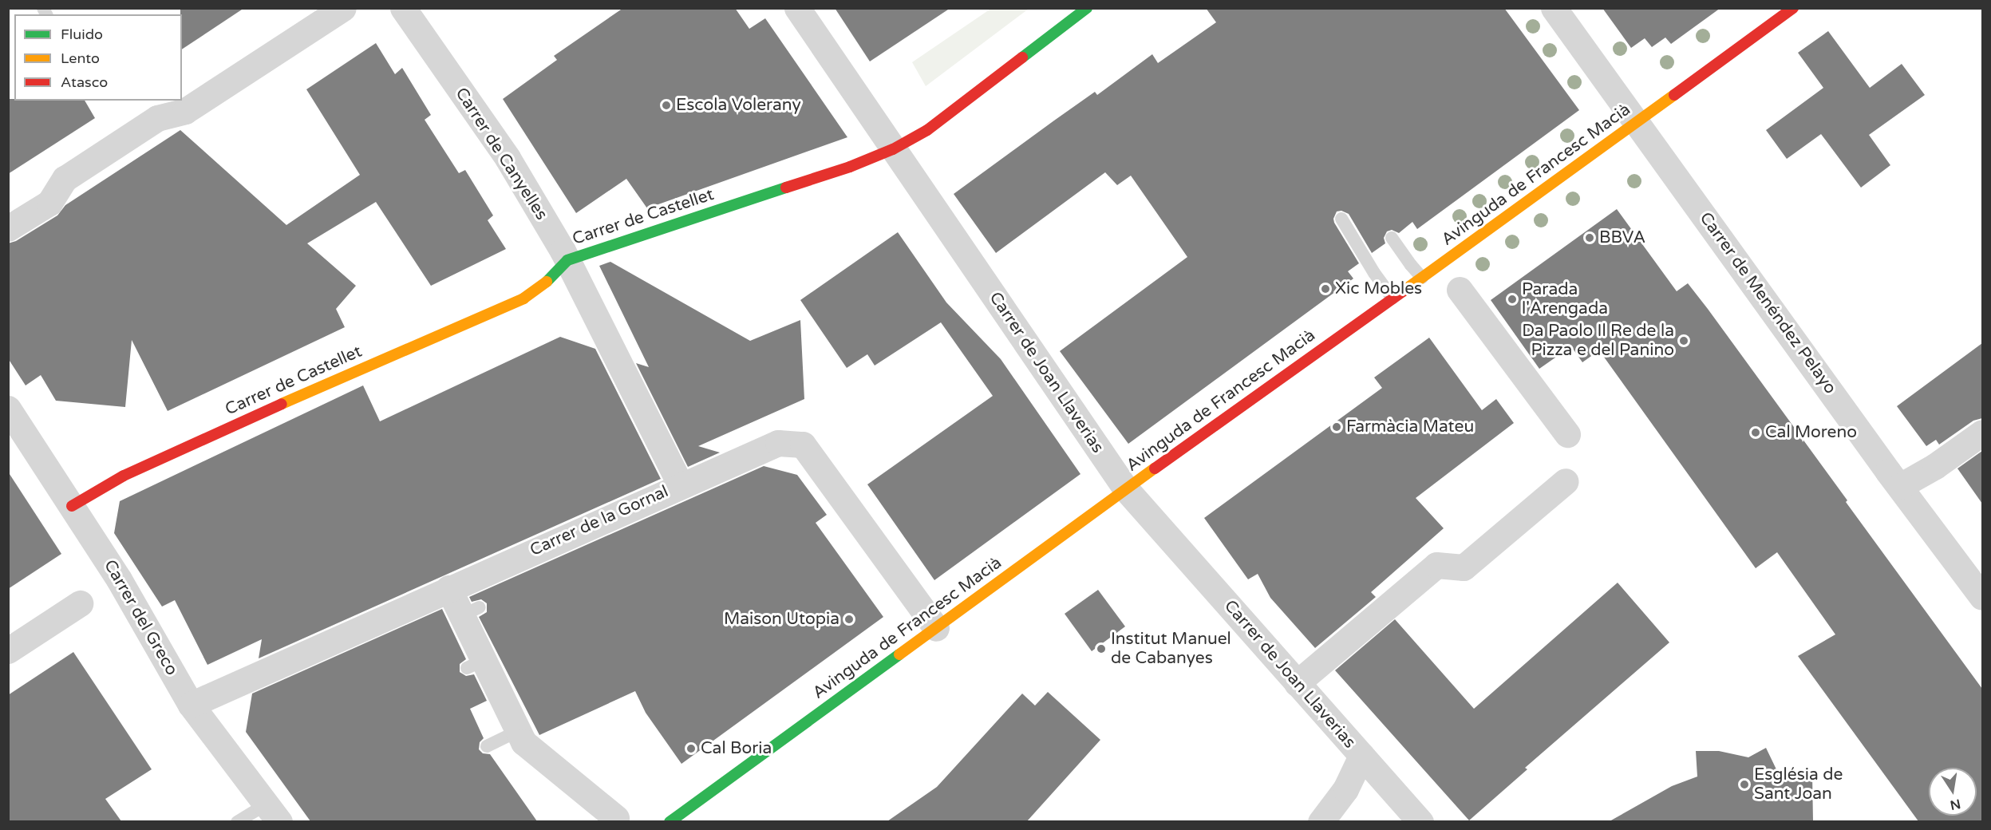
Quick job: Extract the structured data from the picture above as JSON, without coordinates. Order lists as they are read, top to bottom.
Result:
{
  "streets": {
    "street": [
      "Carrer de Canyelles",
      "Avinguda de Francesc Macià",
      "Carrer de Castellet",
      "Carrer de Menéndez Pelayo",
      "Carrer de Joan Llaverias",
      "Carrer de la Gornal",
      "Carrer del Greco"
    ]
  },
  "crossings": [
    ["Carrer de Canyelles", "Carrer de Castellet"],
    ["Carrer de Canyelles", "Carrer de la Gornal"],
    ["Avinguda de Francesc Macià", "Carrer de Menéndez Pelayo"],
    ["Avinguda de Francesc Macià", "Carrer de Joan Llaverias"],
    ["Avinguda de Francesc Macià", "Carrer de la Gornal"],
    ["Carrer de Castellet", "Carrer de Joan Llaverias"],
    ["Carrer de Castellet", "Carrer del Greco"],
    ["Carrer de la Gornal", "Carrer del Greco"]
  ],
  "places": [
    "Escola Volerany",
    "BBVA",
    "Xic Mobles",
    "Parada l'Arengada",
    "Da Paolo Il Re de la Pizza e del Panino",
    "Farmàcia Mateu",
    "Cal Moreno",
    "Maison Utopia",
    "Institut Manuel de Cabanyes",
    "Cal Boria",
    "Església de Sant Joan"
  ],
  "legend": ["Fluido", "Lento", "Atasco"],
  "north": "bottom"
}
